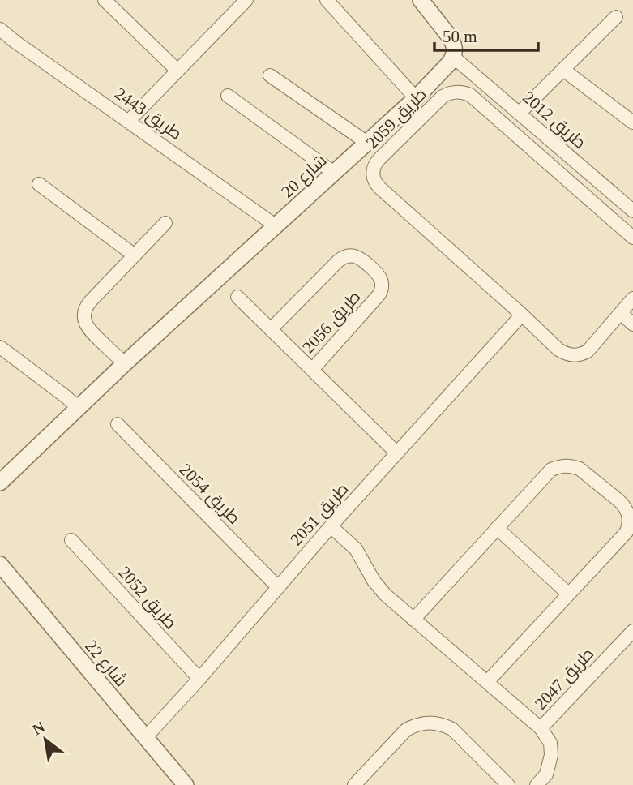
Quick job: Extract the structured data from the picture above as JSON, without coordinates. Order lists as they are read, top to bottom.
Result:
{
  "streets": {
    "street": [
      "طريق 2443",
      "طريق 2059",
      "طريق 2012",
      "شارع 20",
      "طريق 2056",
      "طريق 2054",
      "طريق 2051",
      "طريق 2052",
      "شارع 22",
      "طريق 2047"
    ]
  },
  "crossings": [
    ["طريق 2443", "شارع 20"],
    ["طريق 2059", "طريق 2051"],
    ["طريق 2012", "شارع 20"],
    ["طريق 2056", "طريق 2051"],
    ["طريق 2054", "طريق 2051"],
    ["طريق 2051", "طريق 2052"],
    ["طريق 2051", "شارع 22"]
  ],
  "scale_bar": "50 m",
  "north": "top left"
}
